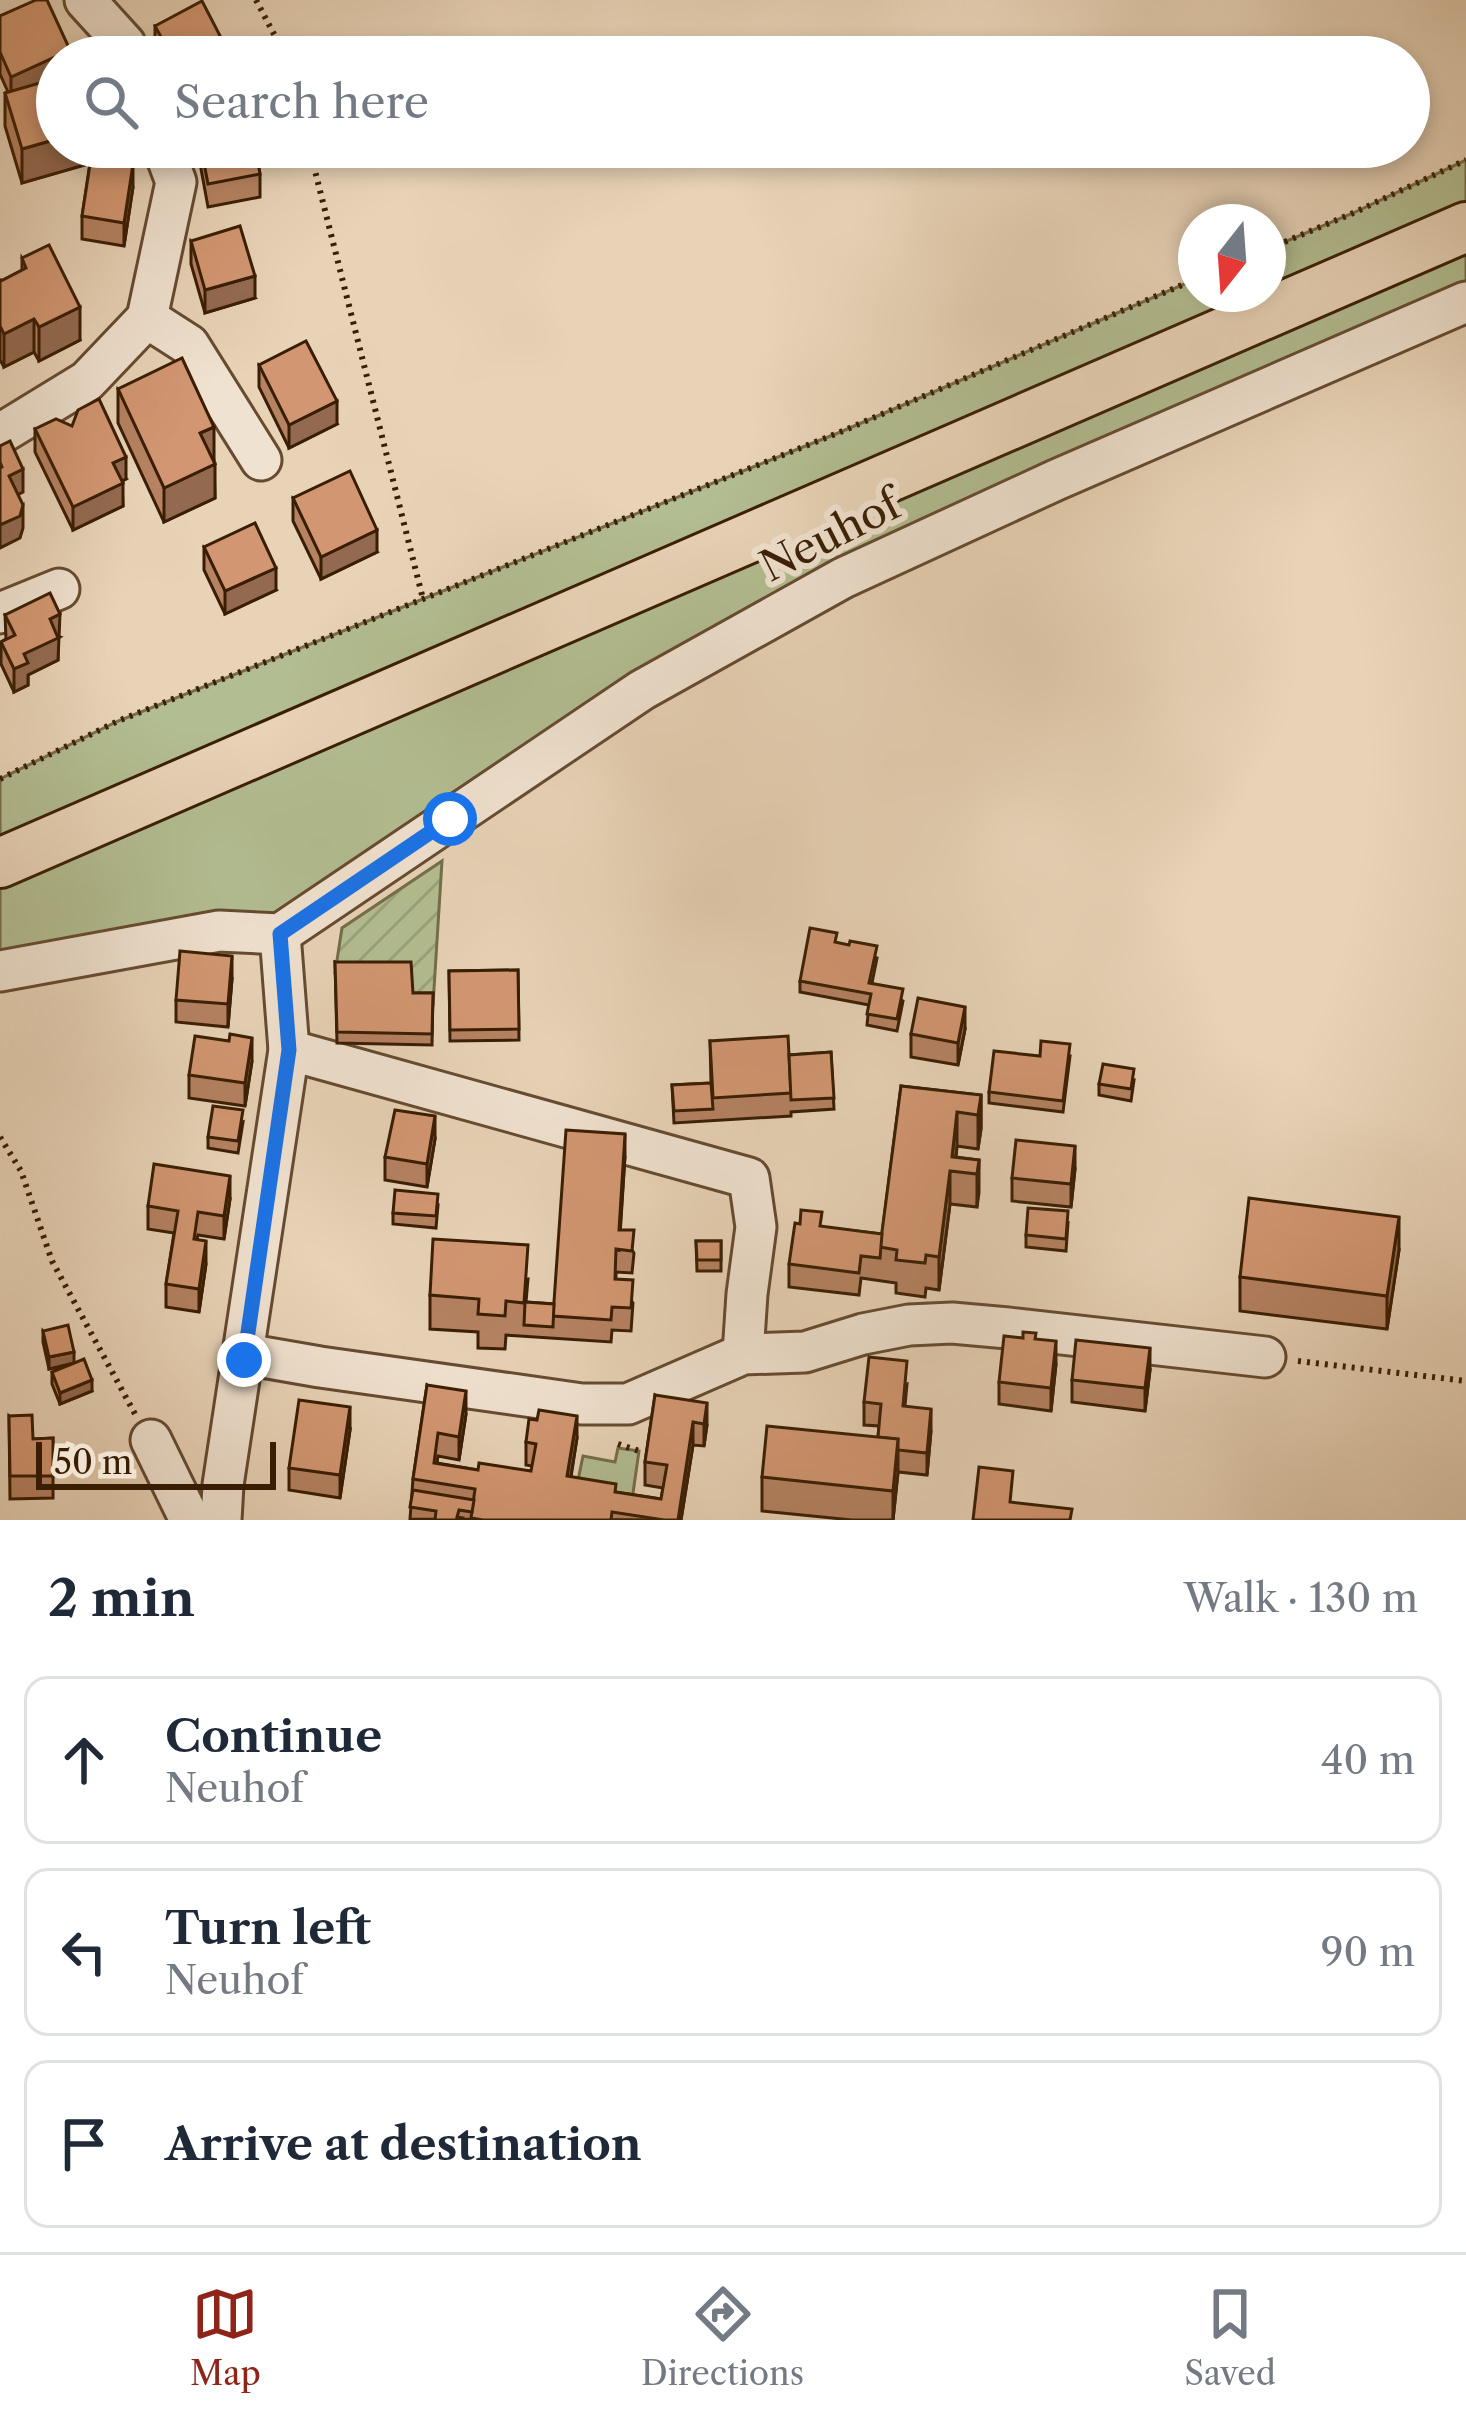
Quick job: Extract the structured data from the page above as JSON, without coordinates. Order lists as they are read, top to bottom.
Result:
{
  "streets": {
    "street": ["Neuhof"]
  },
  "scale_bar": "50 m",
  "north": "bottom",
  "page": {
    "search": "Search here",
    "scale": "50 m",
    "heading": ["2 min", "Walk · 130 m"],
    "list": [
      ["Continue", "Neuhof", "40 m"],
      ["Turn left", "Neuhof", "90 m"],
      "Arrive at destination"
    ],
    "nav": ["Map", "Directions", "Saved"]
  }
}
